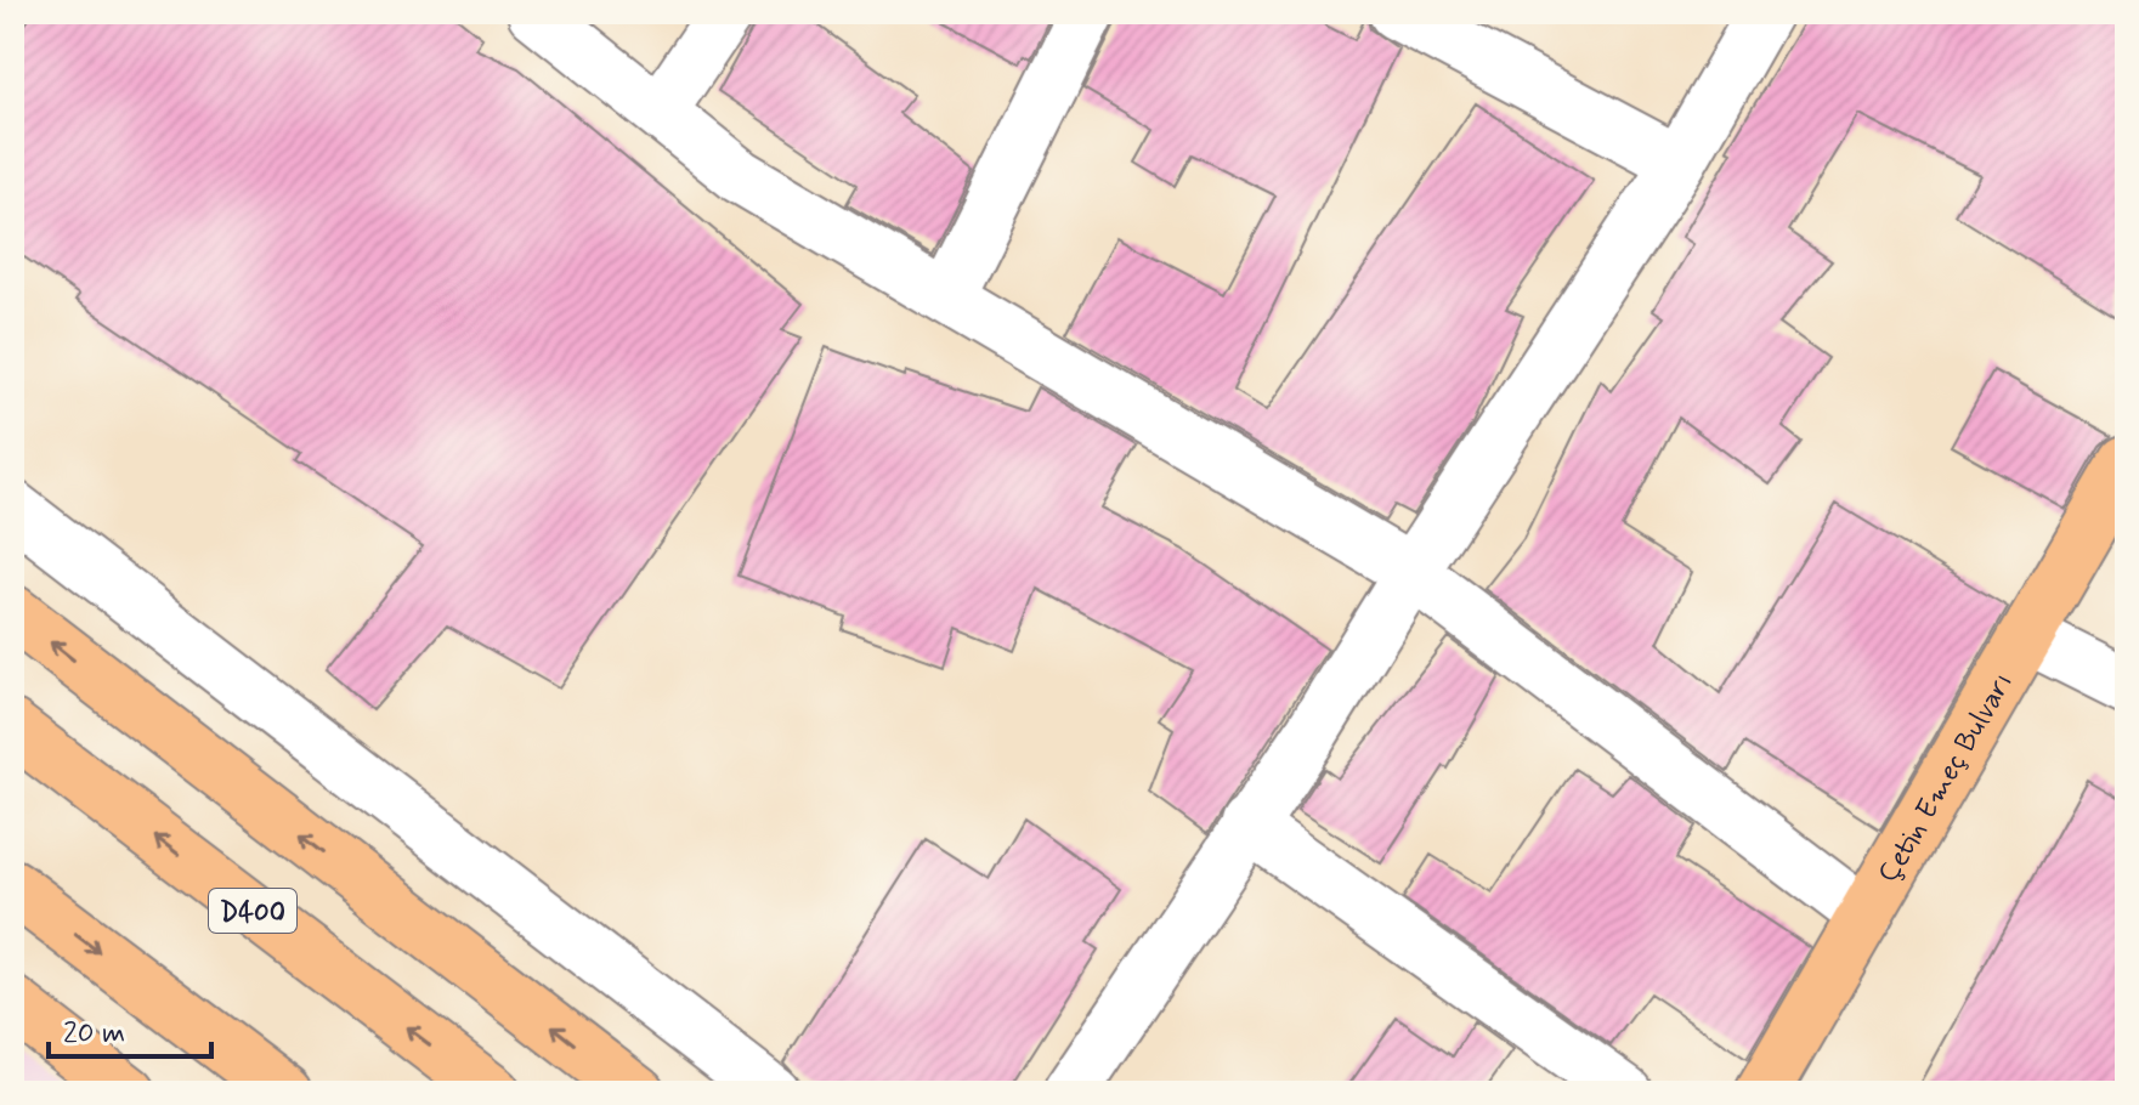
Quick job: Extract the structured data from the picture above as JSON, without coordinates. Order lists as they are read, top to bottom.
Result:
{
  "streets": {
    "main road": ["Çetin Emeç Bulvarı", "D400"]
  },
  "scale_bar": "20 m"
}
